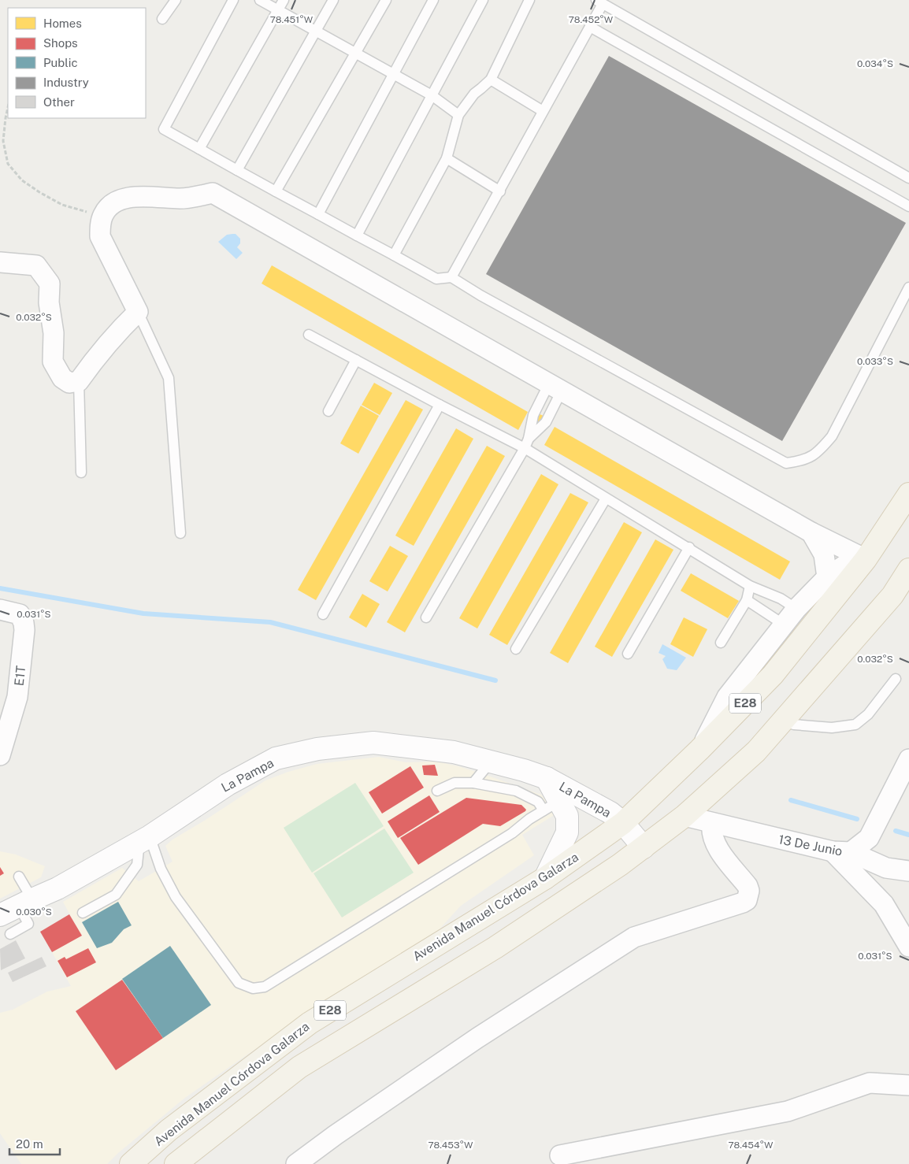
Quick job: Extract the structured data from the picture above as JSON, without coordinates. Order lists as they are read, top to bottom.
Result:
{
  "streets": {
    "main road": ["E28", "Avenida Manuel Córdova Galarza"],
    "street": ["E1T", "La Pampa", "13 De Junio"]
  },
  "crossings": [
    ["E28", "La Pampa"],
    ["E28", "13 De Junio"],
    ["La Pampa", "Avenida Manuel Córdova Galarza"]
  ],
  "legend": [
    "Homes",
    "Shops",
    "Public",
    "Industry",
    "Other"
  ],
  "scale_bar": "20 m",
  "coordinates": [
    "78.451°W",
    "78.452°W",
    "0.034°S",
    "0.032°S",
    "0.033°S",
    "0.031°S",
    "0.030°S",
    "78.453°W",
    "78.454°W"
  ]
}
